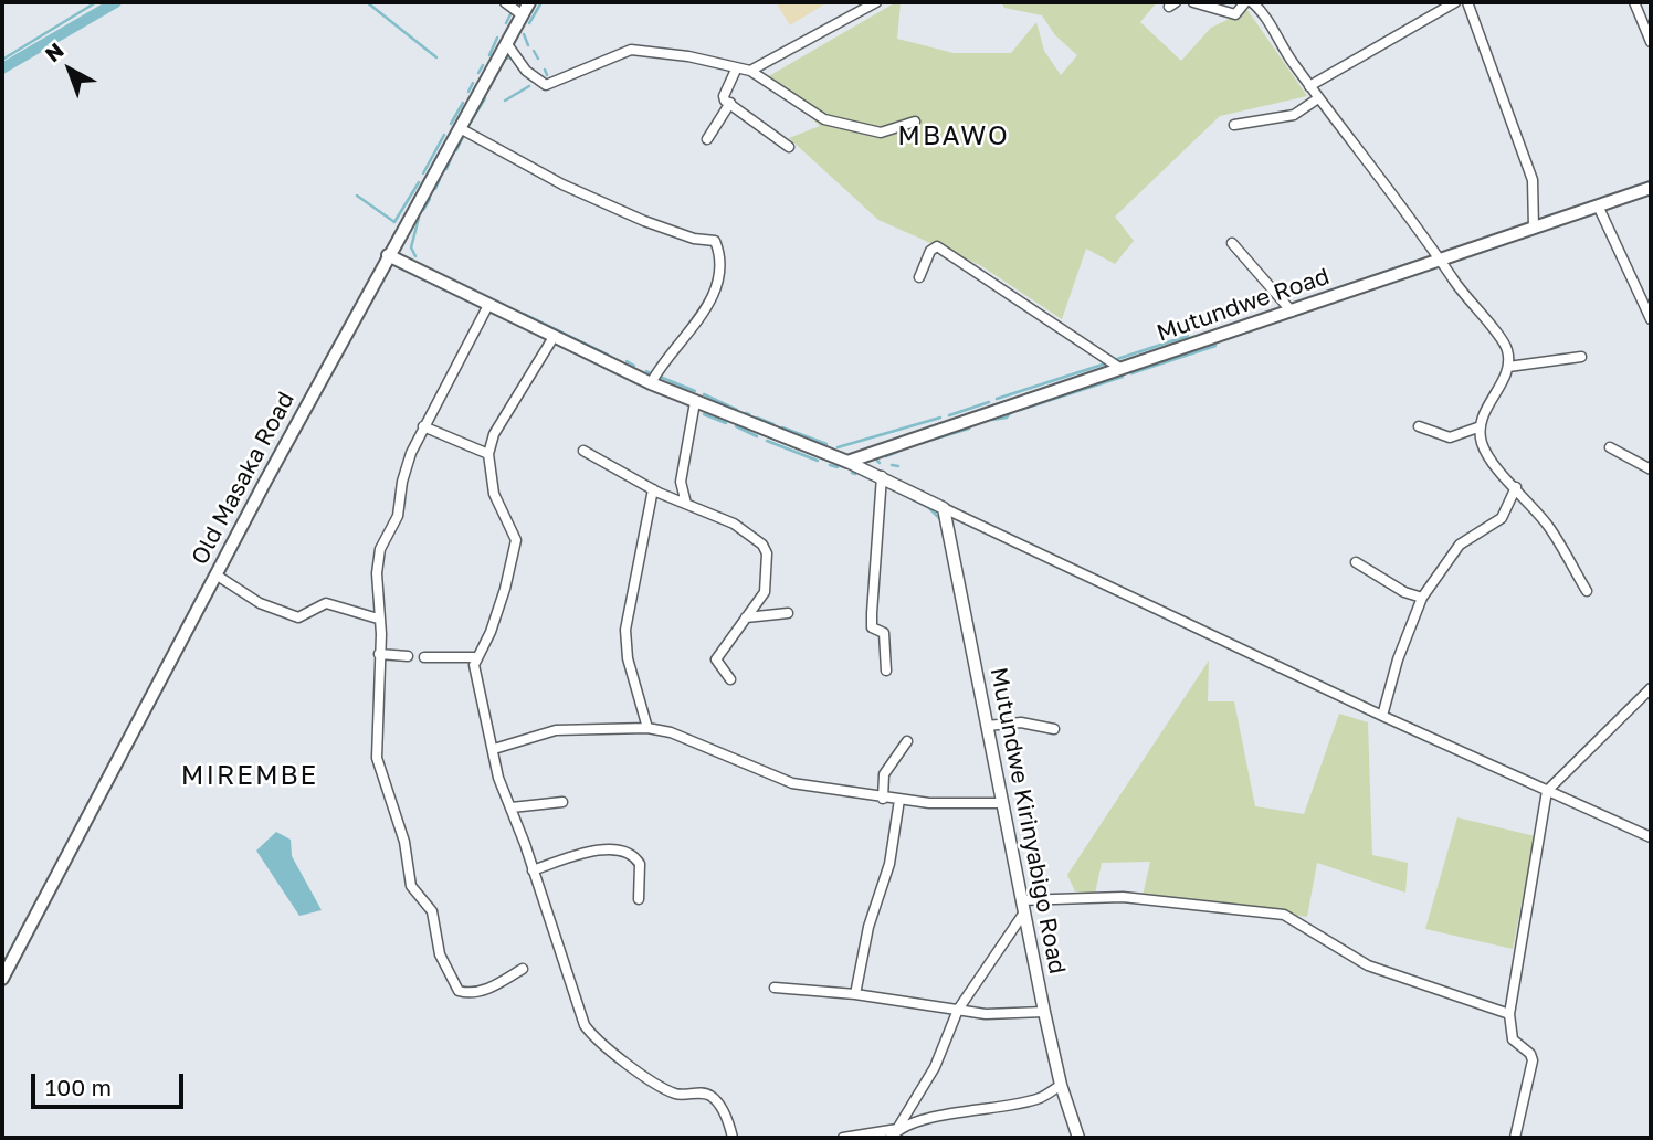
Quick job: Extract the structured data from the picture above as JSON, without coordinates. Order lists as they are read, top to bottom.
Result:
{
  "streets": {
    "main road": ["Mutundwe Road", "Old Masaka Road"],
    "street": ["Mutundwe Kirinyabigo Road"]
  },
  "districts": ["MBAWO", "MIREMBE"],
  "scale_bar": "100 m",
  "north": "top left"
}
